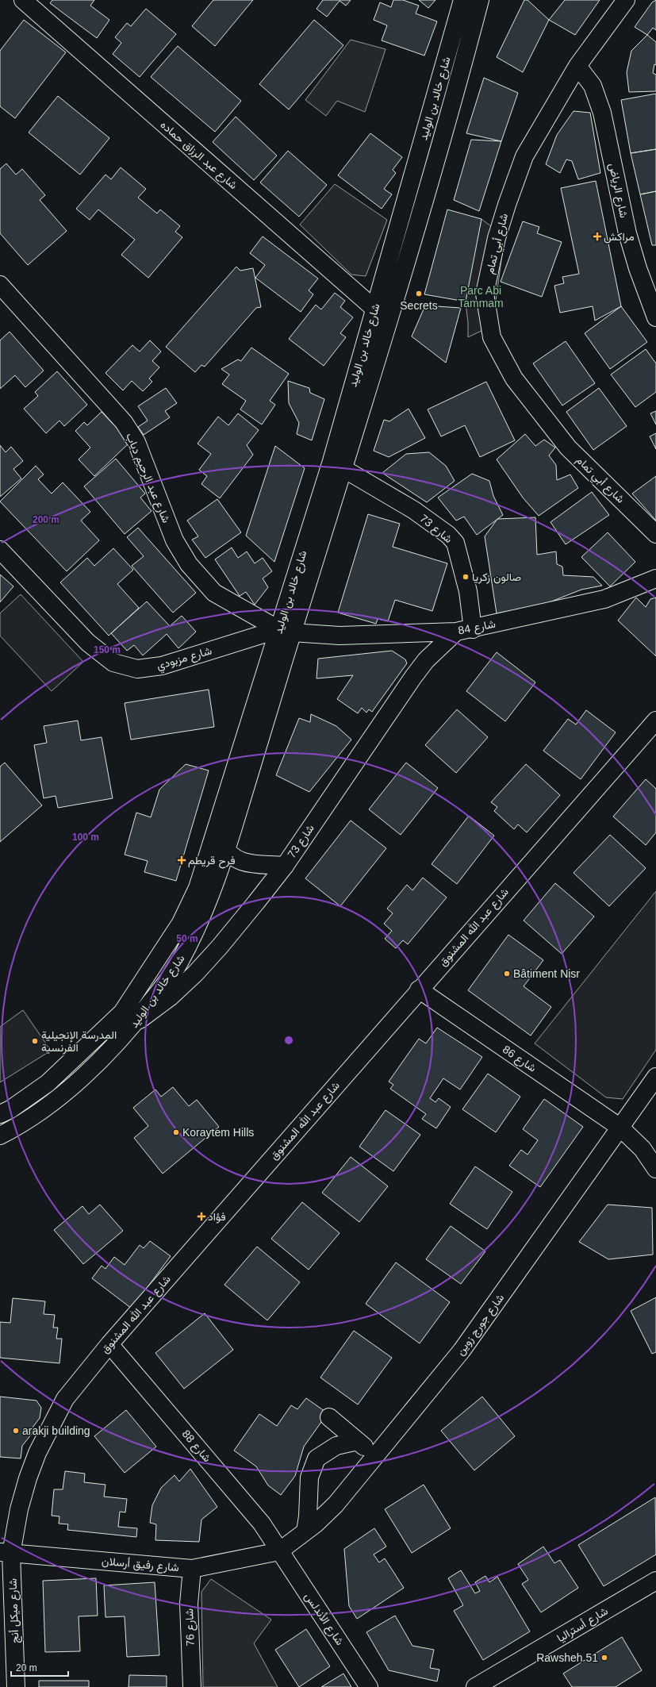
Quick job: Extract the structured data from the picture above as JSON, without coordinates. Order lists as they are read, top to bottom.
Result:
{
  "streets": {
    "street": [
      "شارع خالد بن الوليد",
      "شارع عبد الرزاق حماده",
      "شارع الرياض",
      "شارع أبي تمام",
      "شارع عبد الرحيم دياب",
      "شارع 73",
      "شارع 84",
      "شارع مزبودي",
      "شارع عبد الله المشنوق",
      "شارع 86",
      "شارع جورج زوين",
      "شارع 88",
      "شارع رفيق أرسلان",
      "شارع ميكل أنج",
      "شارع الأندلس",
      "شارع أستراليا",
      "شارع 76"
    ]
  },
  "crossings": [
    ["شارع خالد بن الوليد", "شارع عبد الرزاق حماده"],
    ["شارع خالد بن الوليد", "شارع عبد الرحيم دياب"],
    ["شارع خالد بن الوليد", "شارع 73"],
    ["شارع خالد بن الوليد", "شارع 84"],
    ["شارع خالد بن الوليد", "شارع مزبودي"],
    ["شارع الرياض", "شارع أبي تمام"],
    ["شارع عبد الرحيم دياب", "شارع 84"],
    ["شارع عبد الرحيم دياب", "شارع مزبودي"],
    ["شارع 73", "شارع 84"],
    ["شارع 84", "شارع مزبودي"],
    ["شارع عبد الله المشنوق", "شارع 86"],
    ["شارع عبد الله المشنوق", "شارع 88"],
    ["شارع عبد الله المشنوق", "شارع رفيق أرسلان"],
    ["شارع عبد الله المشنوق", "شارع ميكل أنج"],
    ["شارع 86", "شارع جورج زوين"],
    ["شارع جورج زوين", "شارع 88"],
    ["شارع جورج زوين", "شارع رفيق أرسلان"],
    ["شارع جورج زوين", "شارع الأندلس"],
    ["شارع 88", "شارع رفيق أرسلان"],
    ["شارع 88", "شارع الأندلس"],
    ["شارع رفيق أرسلان", "شارع ميكل أنج"],
    ["شارع رفيق أرسلان", "شارع الأندلس"],
    ["شارع رفيق أرسلان", "شارع 76"]
  ],
  "parks": ["Parc Abi Tammam"],
  "places": {
    "health": ["مراكش", "فرح قريطم", "فؤاد"],
    "other": [
      "Secrets",
      "صالون زكريا",
      "Bâtiment Nisr",
      "المدرسة الإنجيلية الفرنسية",
      "Koraytem Hills",
      "arakji building",
      "Rawsheh 51"
    ]
  },
  "scale_bar": "20 m",
  "rings": [
    "200 m",
    "150 m",
    "100 m",
    "50 m"
  ]
}
